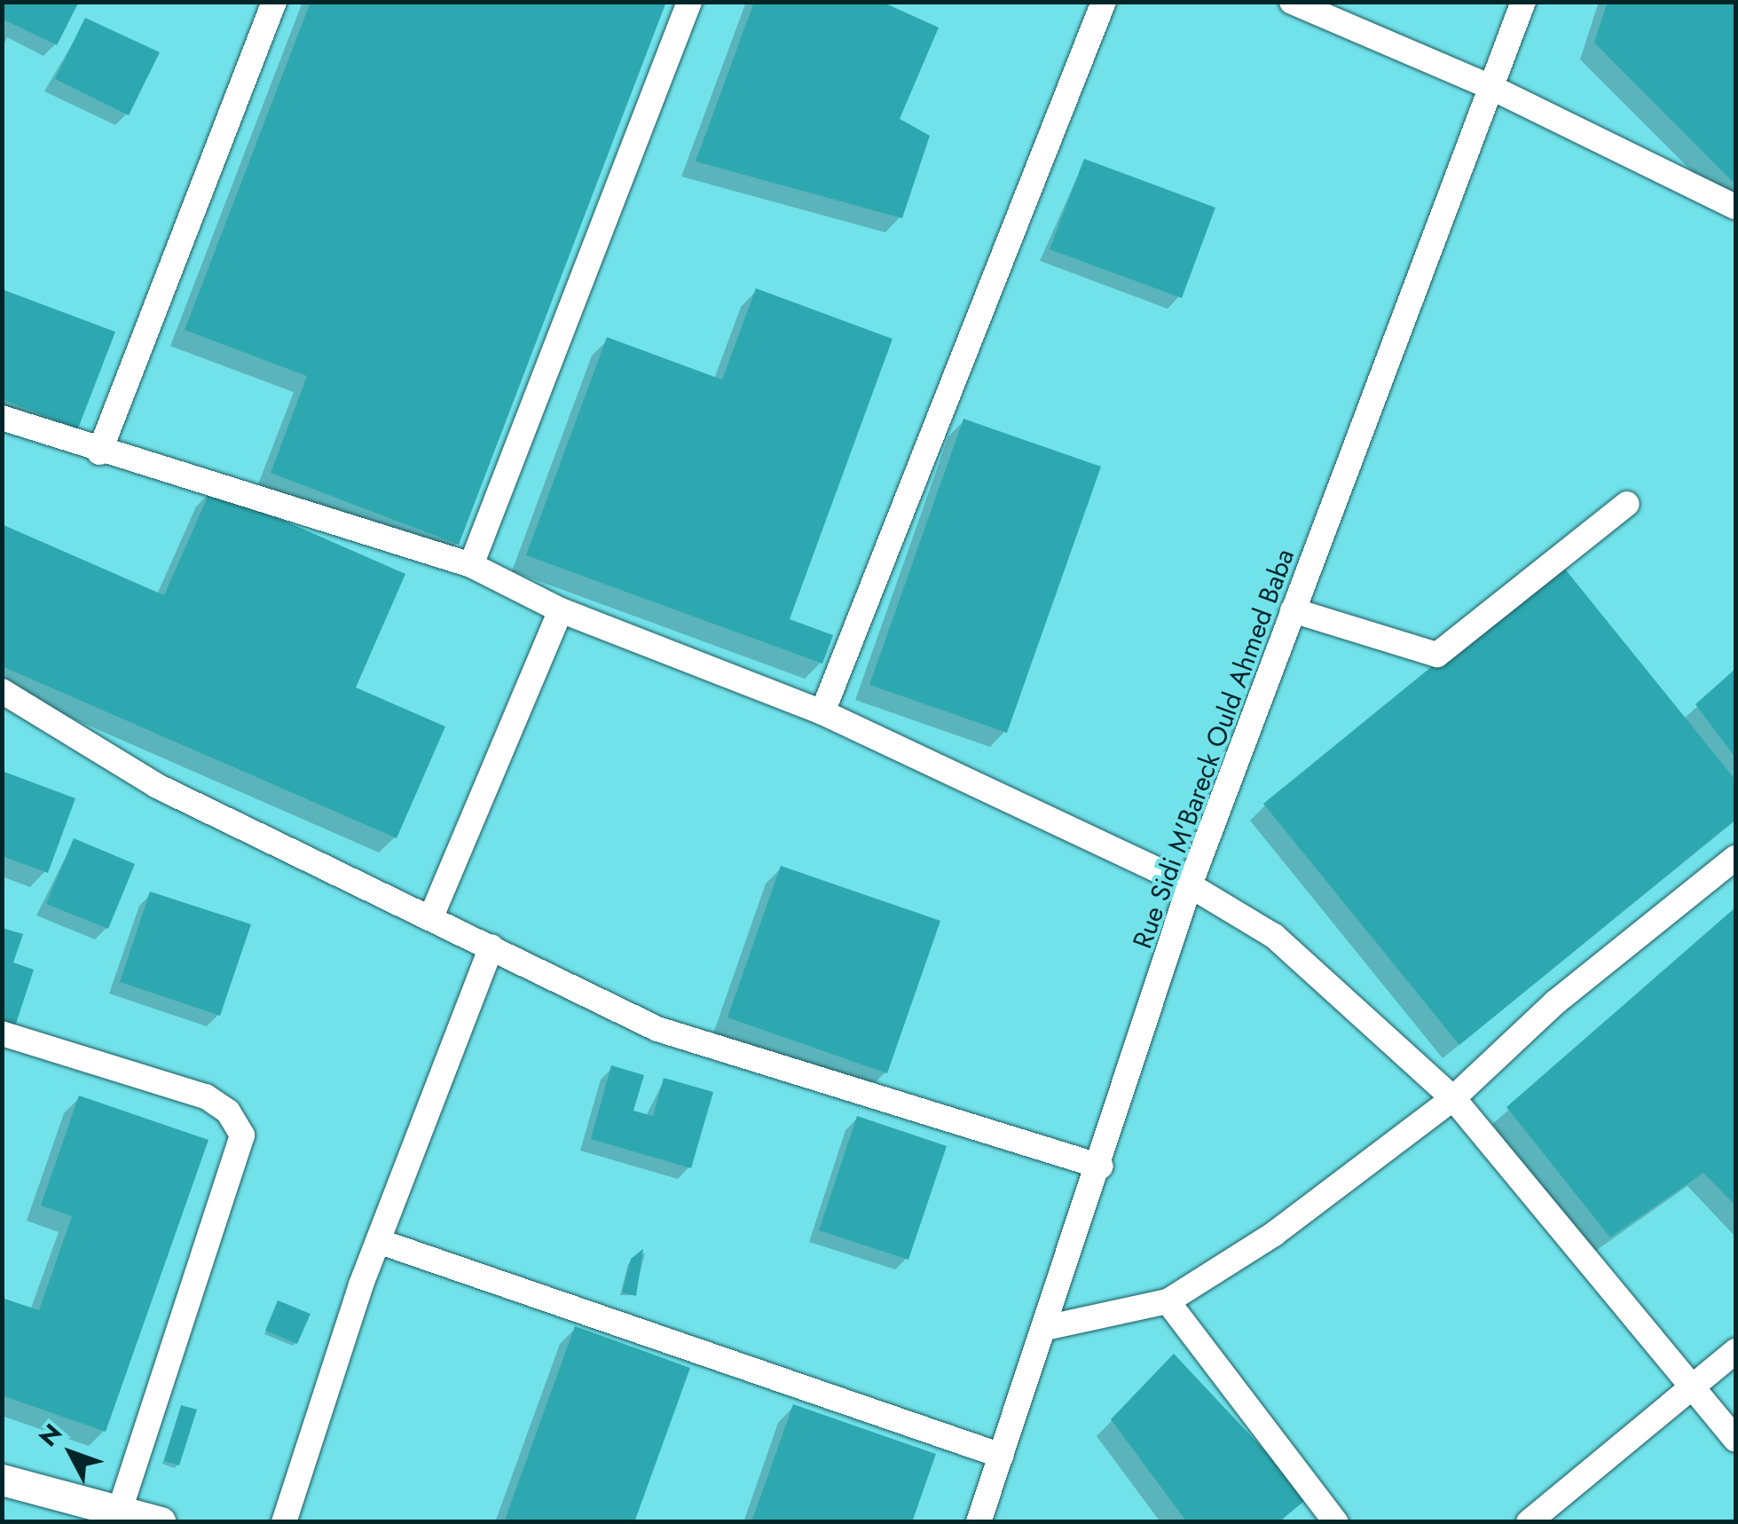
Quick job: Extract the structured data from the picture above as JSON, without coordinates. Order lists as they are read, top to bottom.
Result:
{
  "streets": {
    "street": ["Rue Sidi M'Bareck Ould Ahmed Baba"]
  },
  "north": "top left"
}
